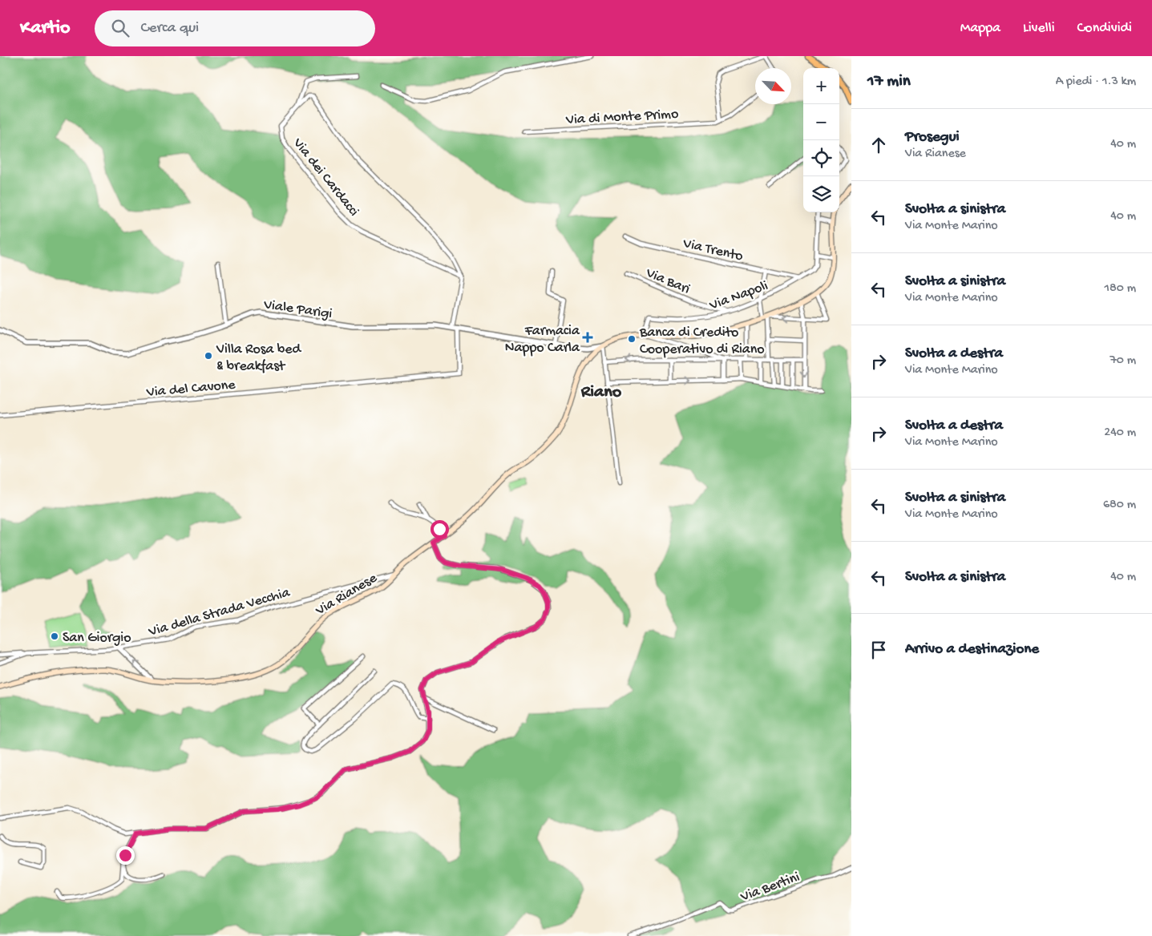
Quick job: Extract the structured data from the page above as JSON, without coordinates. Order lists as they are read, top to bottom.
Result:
{
  "streets": {
    "main road": ["Via Rianese"],
    "street": [
      "Via di Monte Primo",
      "Via dei Cardacci",
      "Via Trento",
      "Via Bari",
      "Via Napoli",
      "Viale Parigi",
      "Via del Cavone",
      "Via della Strada Vecchia",
      "Via Bertini"
    ]
  },
  "crossings": [
    ["Via Trento", "Via Napoli"],
    ["Via Bari", "Via Napoli"],
    ["Via Napoli", "Via Rianese"],
    ["Viale Parigi", "Via del Cavone"],
    ["Viale Parigi", "Via Rianese"],
    ["Via Rianese", "Via della Strada Vecchia"]
  ],
  "districts": ["Riano"],
  "places": {
    "health": ["Farmacia Nappo Carla"],
    "other": ["Banca di Credito Cooperativo di Riano", "Villa Rosa bed & breakfast", "San Giorgio"]
  },
  "north": "bottom right",
  "page": {
    "header": "Kartio",
    "search": "Cerca qui",
    "nav": ["Mappa", "Livelli", "Condividi"],
    "heading": ["17 min", "A piedi · 1.3 km"],
    "map_buttons": ["+", "−"],
    "list": [
      ["Prosegui", "Via Rianese", "40 m"],
      ["Svolta a sinistra", "Via Monte Marino", "40 m"],
      ["Svolta a sinistra", "Via Monte Marino", "180 m"],
      ["Svolta a destra", "Via Monte Marino", "70 m"],
      ["Svolta a destra", "Via Monte Marino", "240 m"],
      ["Svolta a sinistra", "Via Monte Marino", "680 m"],
      ["Svolta a sinistra", "40 m"],
      "Arrivo a destinazione"
    ]
  }
}
